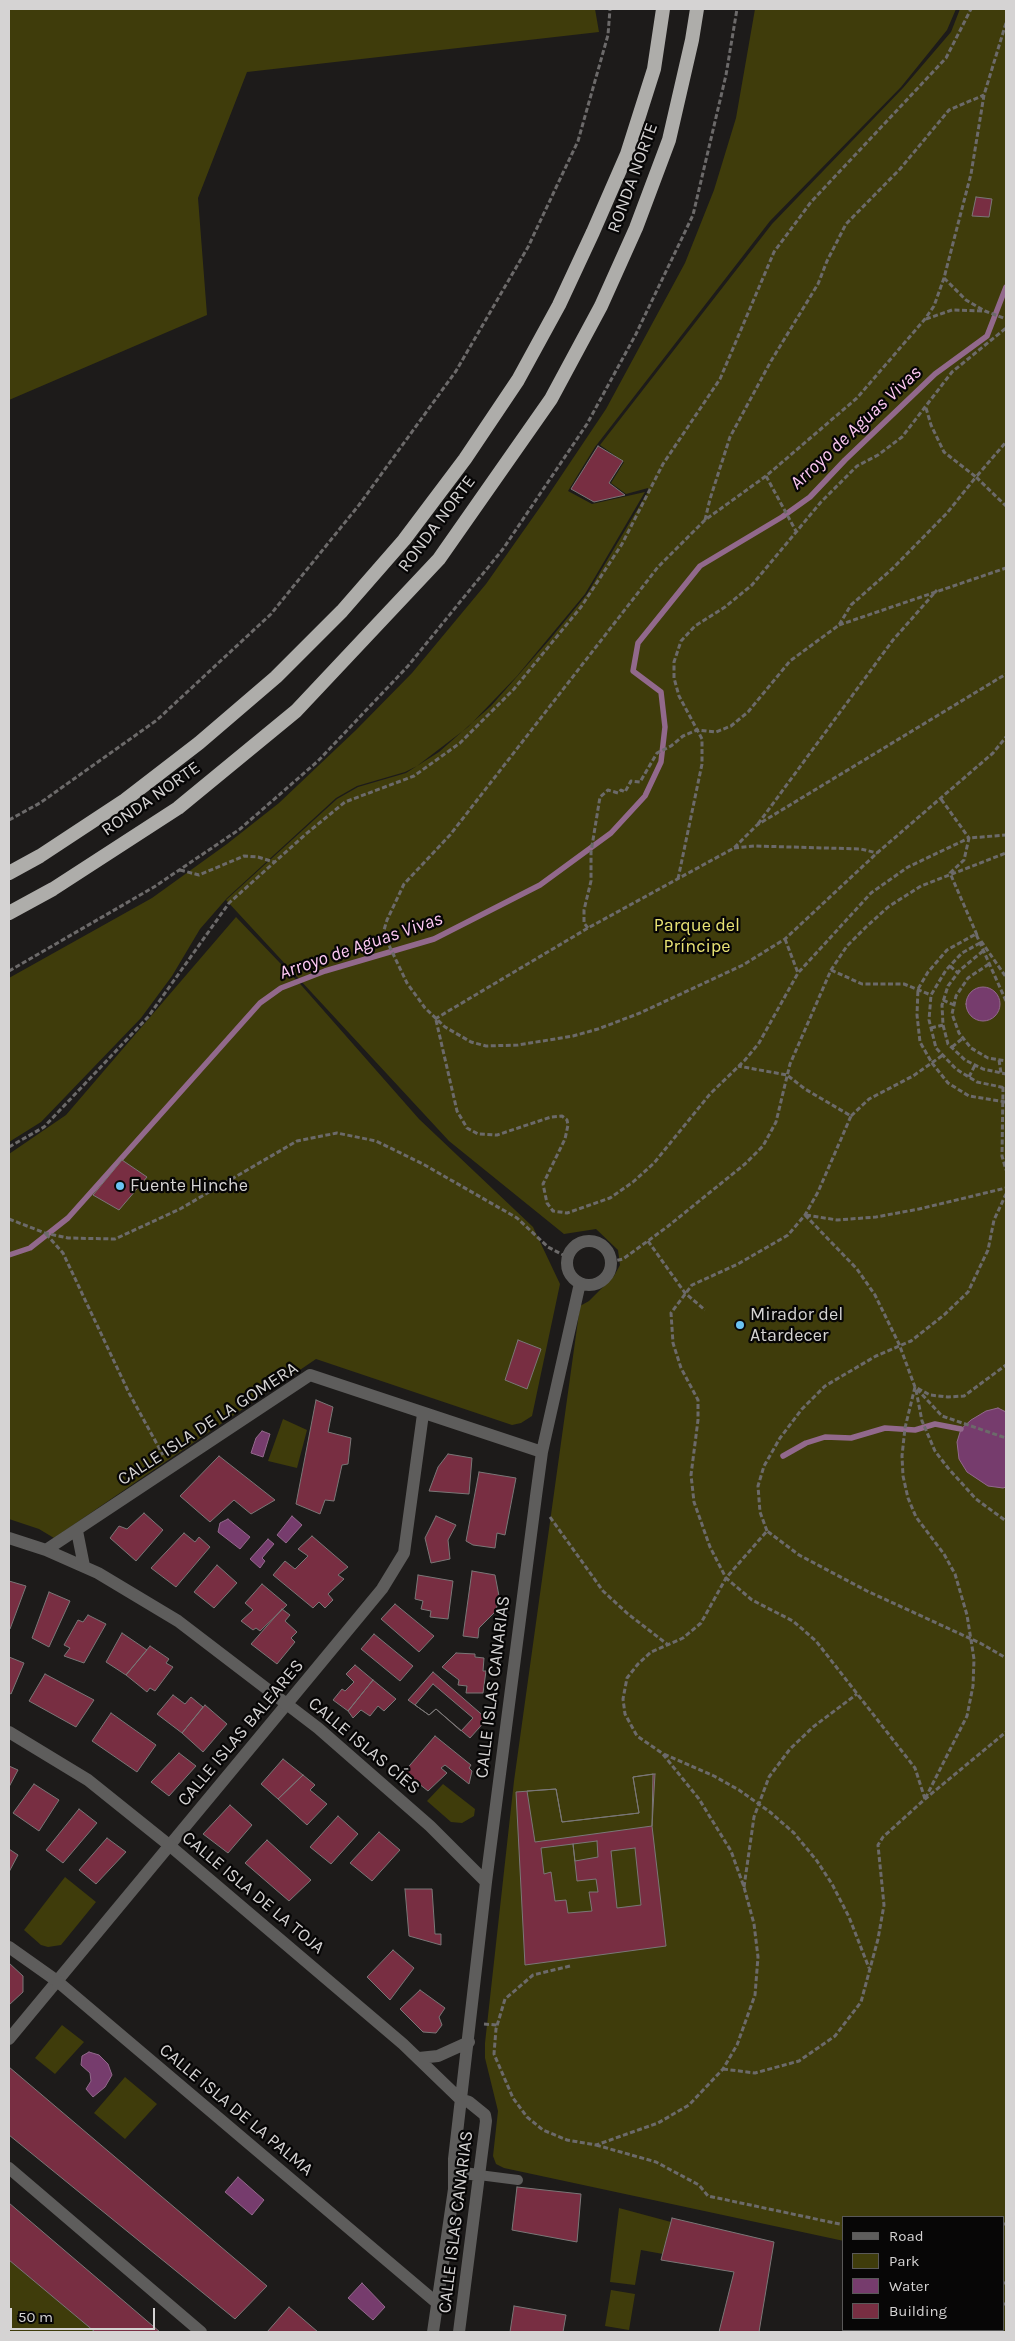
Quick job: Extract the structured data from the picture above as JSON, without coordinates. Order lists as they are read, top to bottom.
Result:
{
  "streets": {
    "highway": ["RONDA NORTE"],
    "street": [
      "CALLE ISLA DE LA GOMERA",
      "CALLE ISLAS CANARIAS",
      "CALLE ISLAS BALEARES",
      "CALLE ISLAS CÍES",
      "CALLE ISLA DE LA TOJA",
      "CALLE ISLA DE LA PALMA"
    ]
  },
  "crossings": [
    ["CALLE ISLA DE LA GOMERA", "CALLE ISLAS CANARIAS"],
    ["CALLE ISLA DE LA GOMERA", "CALLE ISLAS BALEARES"],
    ["CALLE ISLA DE LA GOMERA", "CALLE ISLAS CÍES"],
    ["CALLE ISLAS CANARIAS", "CALLE ISLAS CÍES"],
    ["CALLE ISLAS CANARIAS", "CALLE ISLA DE LA TOJA"],
    ["CALLE ISLAS CANARIAS", "CALLE ISLA DE LA PALMA"],
    ["CALLE ISLAS BALEARES", "CALLE ISLAS CÍES"],
    ["CALLE ISLAS BALEARES", "CALLE ISLA DE LA TOJA"],
    ["CALLE ISLAS BALEARES", "CALLE ISLA DE LA PALMA"]
  ],
  "water": ["Arroyo de Aguas Vivas"],
  "parks": ["Parque del Príncipe"],
  "places": ["Fuente Hinche", "Mirador del Atardecer"],
  "legend": [
    "Road",
    "Park",
    "Water",
    "Building"
  ],
  "scale_bar": "50 m"
}
